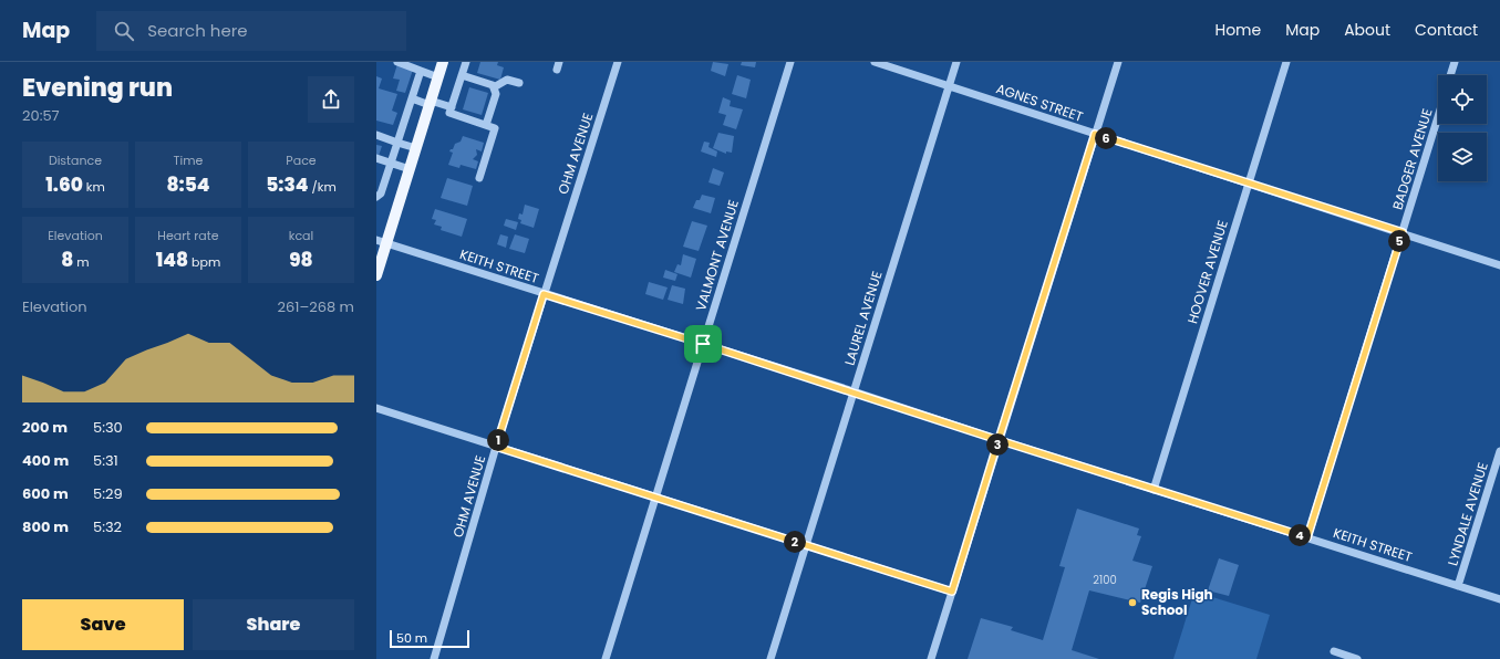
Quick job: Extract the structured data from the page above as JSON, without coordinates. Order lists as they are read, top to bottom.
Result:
{
  "streets": {
    "street": [
      "AGNES STREET",
      "OHM AVENUE",
      "BADGER AVENUE",
      "VALMONT AVENUE",
      "KEITH STREET",
      "HOOVER AVENUE",
      "LAUREL AVENUE",
      "LYNDALE AVENUE"
    ]
  },
  "crossings": [
    ["AGNES STREET", "BADGER AVENUE"],
    ["AGNES STREET", "HOOVER AVENUE"],
    ["AGNES STREET", "LAUREL AVENUE"],
    ["OHM AVENUE", "KEITH STREET"],
    ["BADGER AVENUE", "KEITH STREET"],
    ["VALMONT AVENUE", "KEITH STREET"],
    ["KEITH STREET", "HOOVER AVENUE"],
    ["KEITH STREET", "LAUREL AVENUE"],
    ["KEITH STREET", "LYNDALE AVENUE"]
  ],
  "places": ["Regis High School"],
  "house_numbers": ["2100"],
  "scale_bar": "50 m",
  "page": {
    "header": "Map",
    "search": "Search here",
    "nav": [
      "Home",
      "Map",
      "About",
      "Contact"
    ],
    "heading": ["Evening run", "20:57"],
    "pins": [
      "6",
      "5",
      "1",
      "3",
      "4",
      "2"
    ],
    "stats": [
      ["Distance", "1.60 km"],
      ["Time", "8:54"],
      ["Pace", "5:34 /km"],
      ["Elevation", "8 m"],
      ["Heart rate", "148 bpm"],
      ["kcal", "98"]
    ],
    "chart": ["Elevation", "261–268 m"],
    "list": [
      {
        "name": "200 m",
        "note": "5:30"
      },
      {
        "name": "400 m",
        "note": "5:31"
      },
      {
        "name": "600 m",
        "note": "5:29"
      },
      {
        "name": "800 m",
        "note": "5:32"
      }
    ],
    "buttons": ["Save", "Share"],
    "scale": "50 m"
  }
}
